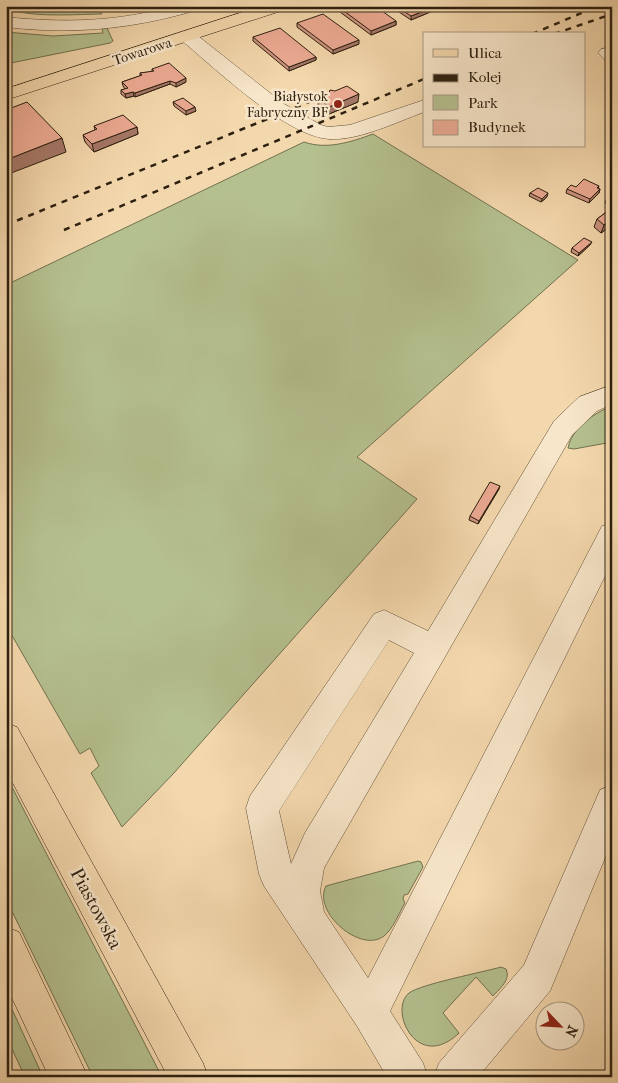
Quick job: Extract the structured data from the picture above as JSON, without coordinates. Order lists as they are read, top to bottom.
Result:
{
  "streets": {
    "main road": ["Towarowa", "Piastowska"]
  },
  "places": ["Białystok Fabryczny BF"],
  "legend": [
    "Ulica",
    "Kolej",
    "Park",
    "Budynek"
  ],
  "north": "bottom right"
}
